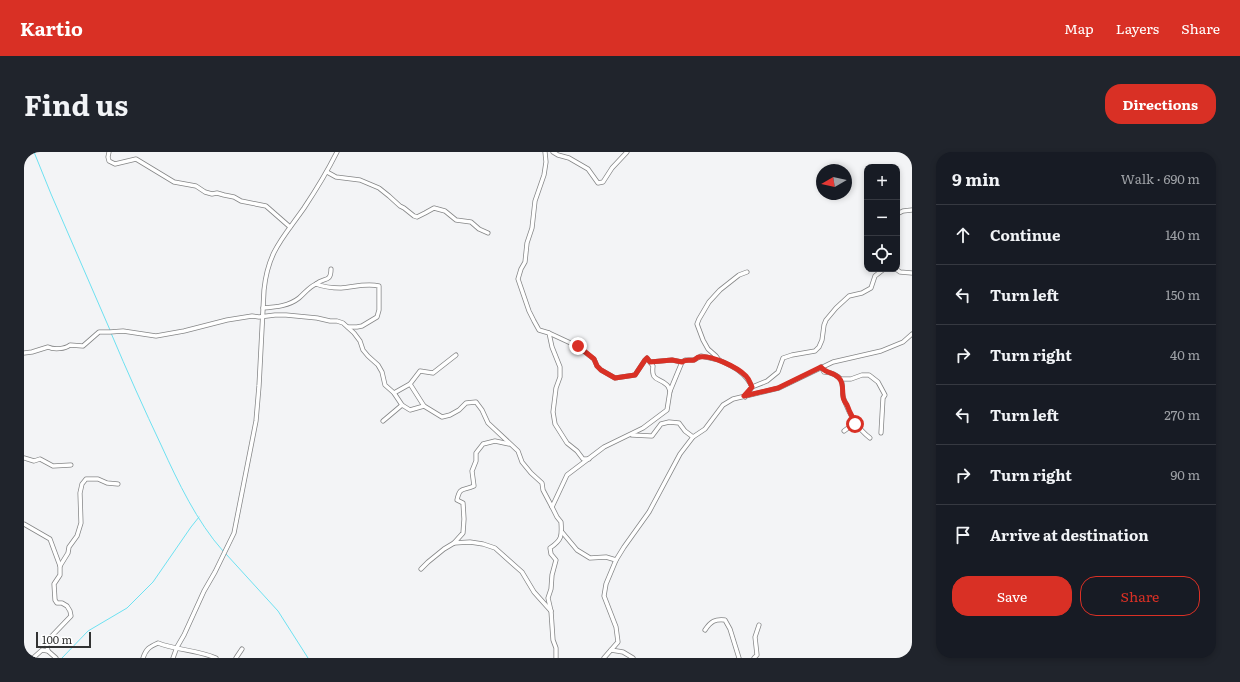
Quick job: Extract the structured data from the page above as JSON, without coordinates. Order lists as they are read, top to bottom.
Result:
{
  "scale_bar": "100 m",
  "north": "left",
  "page": {
    "header": "Kartio",
    "nav": ["Map", "Layers", "Share"],
    "title": "Find us",
    "buttons": [
      "Directions",
      ["Save", "Share"]
    ],
    "heading": ["9 min", "Walk · 690 m"],
    "map_buttons": ["+", "−"],
    "list": [
      ["Continue", "140 m"],
      ["Turn left", "150 m"],
      ["Turn right", "40 m"],
      ["Turn left", "270 m"],
      ["Turn right", "90 m"],
      "Arrive at destination"
    ],
    "scale": "100 m"
  }
}
